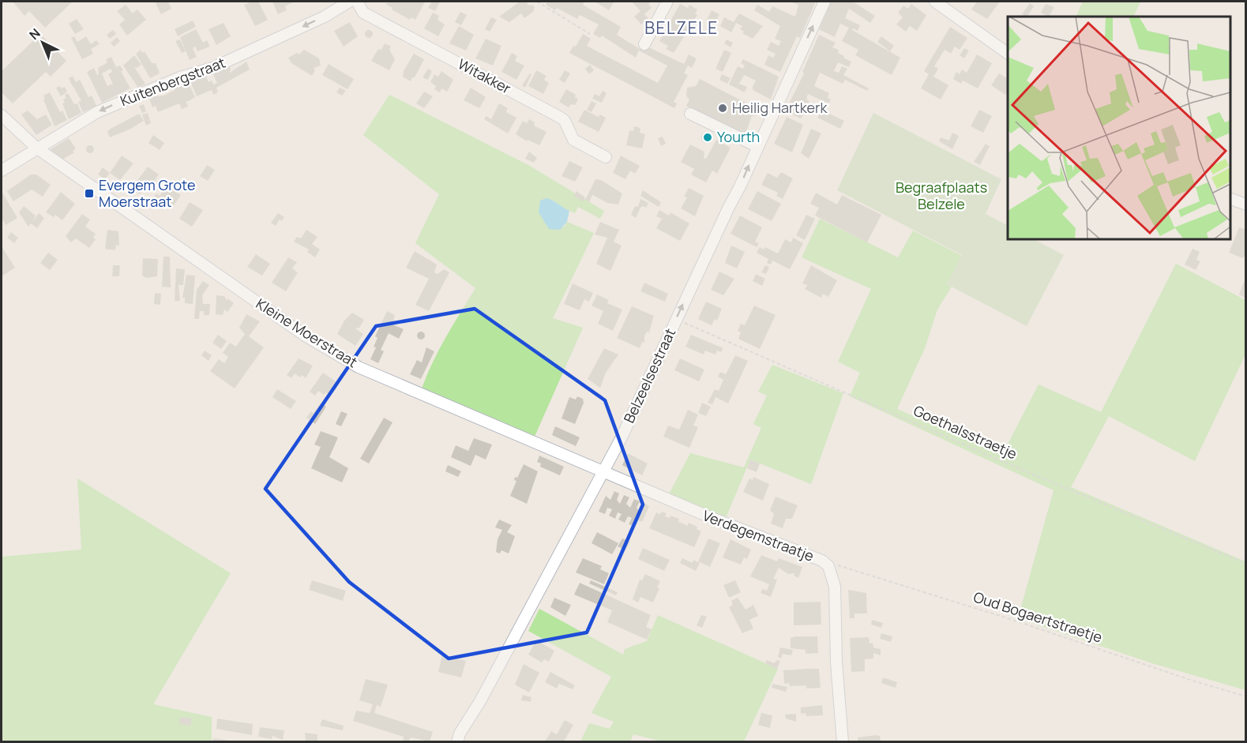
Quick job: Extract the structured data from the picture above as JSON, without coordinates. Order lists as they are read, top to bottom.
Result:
{
  "streets": {
    "street": [
      "Witakker",
      "Kuitenbergstraat",
      "Kleine Moerstraat",
      "Belzeelsestraat",
      "Verdegemstraatje"
    ],
    "path": ["Goethalsstraetje", "Oud Bogaertstraetje"]
  },
  "crossings": [
    ["Kuitenbergstraat", "Kleine Moerstraat"],
    ["Kleine Moerstraat", "Belzeelsestraat"],
    ["Kleine Moerstraat", "Verdegemstraatje"],
    ["Belzeelsestraat", "Goethalsstraetje"],
    ["Belzeelsestraat", "Verdegemstraatje"],
    ["Verdegemstraatje", "Oud Bogaertstraetje"]
  ],
  "one_way": ["Kuitenbergstraat", "Belzeelsestraat"],
  "districts": ["BELZELE"],
  "parks": ["Begraafplaats Belzele"],
  "places": {
    "other": ["Heilig Hartkerk", "Yourth"],
    "transit": ["Evergem Grote Moerstraat"]
  },
  "north": "top left"
}
